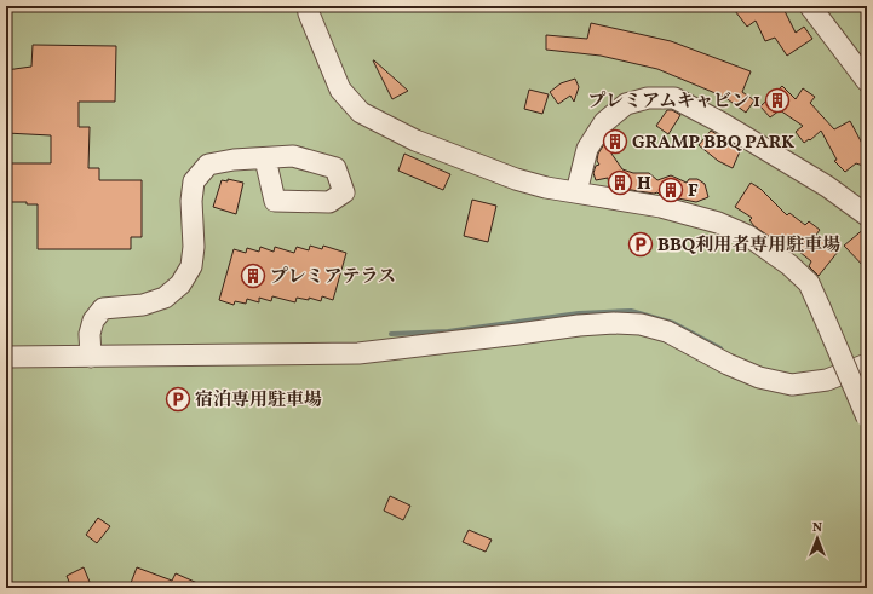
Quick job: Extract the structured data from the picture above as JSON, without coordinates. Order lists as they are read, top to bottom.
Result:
{
  "places": {
    "building": [
      "プレミアムキャビン 1",
      "GRAMP BBQ PARK",
      "H",
      "F",
      "プレミアテラス"
    ],
    "parking": ["BBQ利用者専用駐車場", "宿泊専用駐車場"]
  },
  "north": "top"
}
